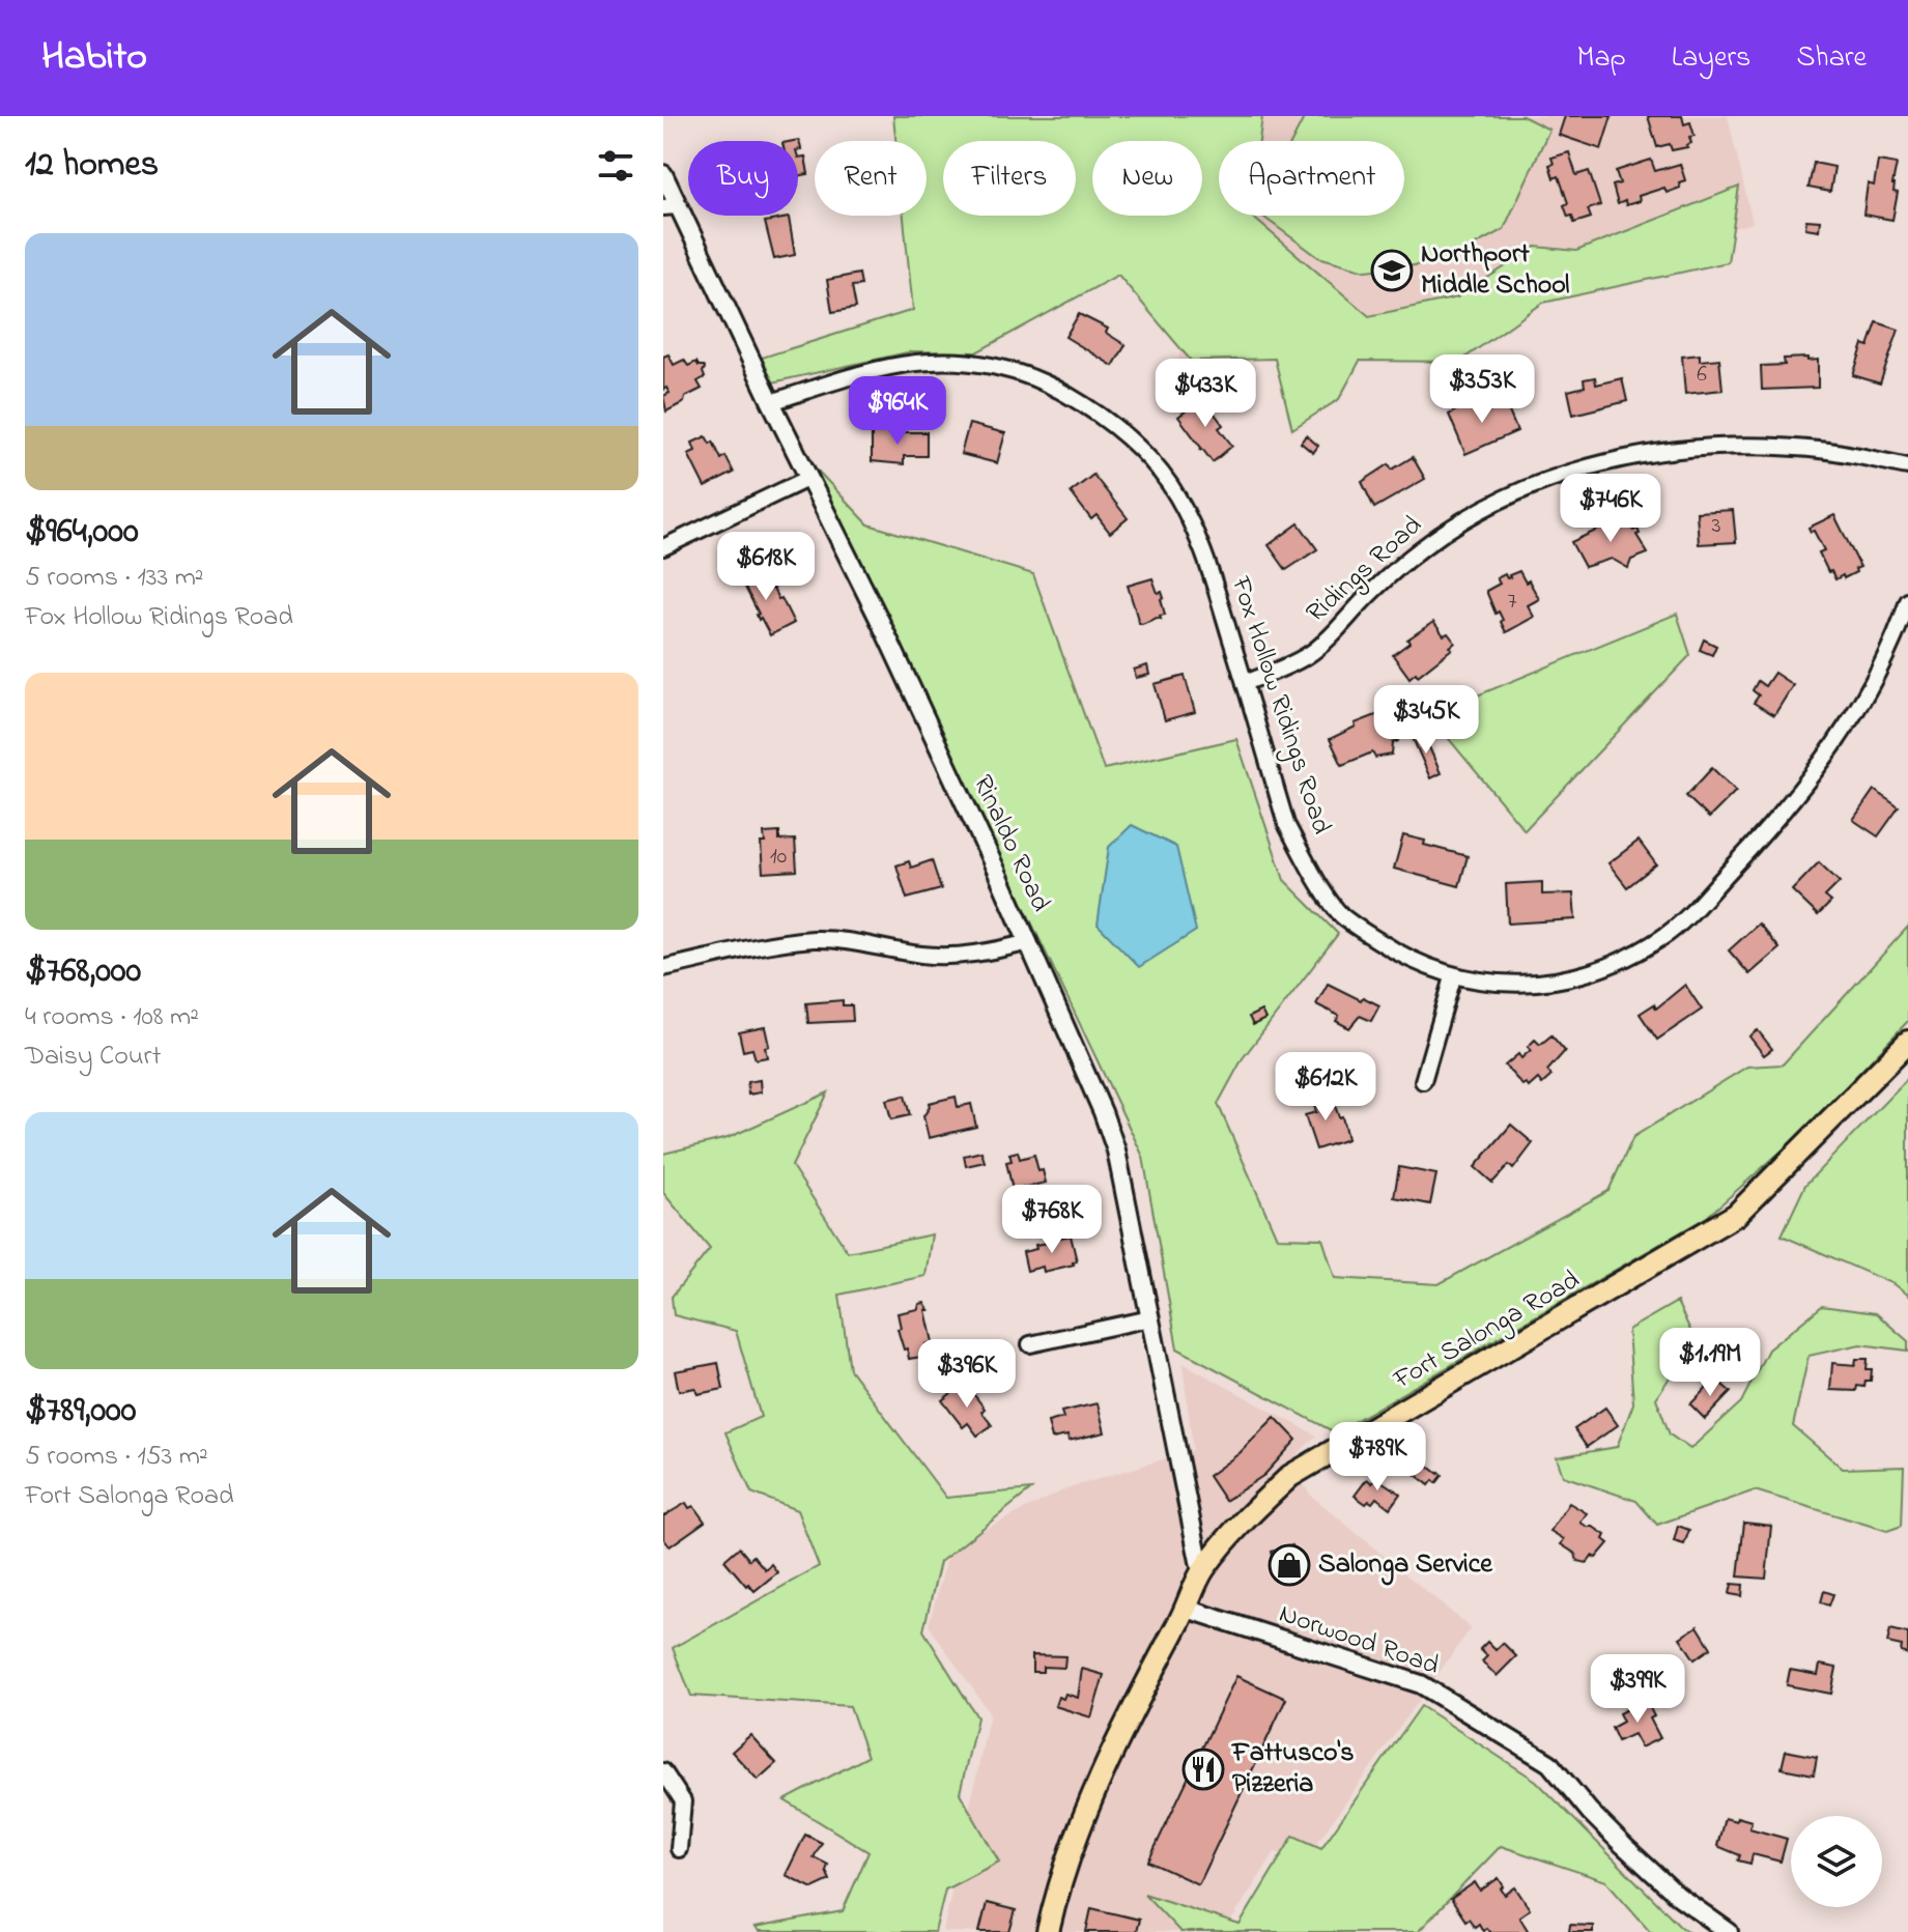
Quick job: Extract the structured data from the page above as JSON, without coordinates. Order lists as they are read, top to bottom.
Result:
{
  "streets": {
    "main road": ["Fort Salonga Road"],
    "street": [
      "Ridings Road",
      "Fox Hollow Ridings Road",
      "Rinaldo Road",
      "Norwood Road"
    ]
  },
  "crossings": [
    ["Ridings Road", "Fox Hollow Ridings Road"],
    ["Fox Hollow Ridings Road", "Rinaldo Road"],
    ["Rinaldo Road", "Fort Salonga Road"],
    ["Fort Salonga Road", "Norwood Road"]
  ],
  "places": {
    "school or university": ["Northport Middle School"],
    "shop": ["Salonga Service"],
    "restaurant": ["Fattusco's Pizzeria"]
  },
  "house_numbers": [
    "6",
    "3",
    "7",
    "10"
  ],
  "page": {
    "header": "Habito",
    "nav": ["Map", "Layers", "Share"],
    "heading": "12 homes",
    "chip": [
      "Buy",
      "Rent",
      "Filters",
      "New",
      "Apartment"
    ],
    "list": [
      {
        "name": "$964,000",
        "note": "5 rooms · 133 m² · Fox Hollow Ridings Road"
      },
      {
        "name": "$768,000",
        "note": "4 rooms · 108 m² · Daisy Court"
      },
      {
        "name": "$789,000",
        "note": "5 rooms · 153 m² · Fort Salonga Road"
      }
    ],
    "price": [
      "$353K",
      "$433K",
      "$964K",
      "$746K",
      "$618K",
      "$345K",
      "$612K",
      "$768K",
      "$1.19M",
      "$396K",
      "$789K",
      "$399K"
    ]
  }
}
